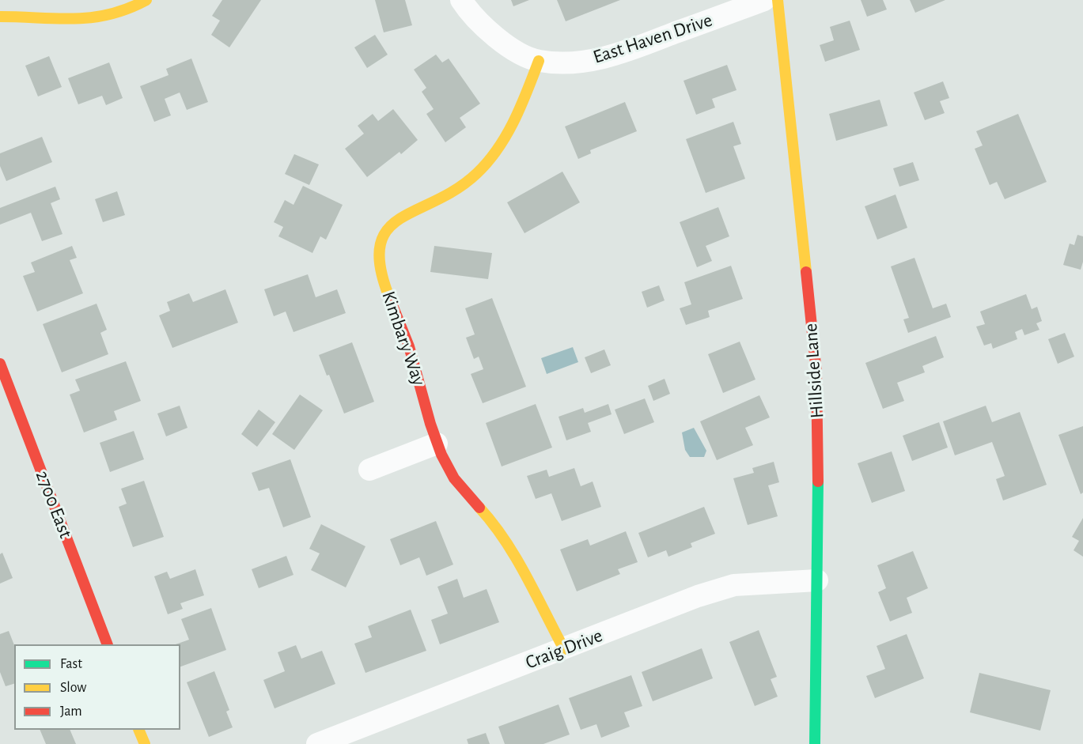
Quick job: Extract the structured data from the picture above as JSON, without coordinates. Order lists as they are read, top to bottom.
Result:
{
  "streets": {
    "street": [
      "East Haven Drive",
      "Kimbary Way",
      "Hillside Lane",
      "2700 East",
      "Craig Drive"
    ]
  },
  "crossings": [
    ["East Haven Drive", "Kimbary Way"],
    ["Kimbary Way", "Craig Drive"],
    ["Hillside Lane", "Craig Drive"]
  ],
  "legend": ["Fast", "Slow", "Jam"]
}
